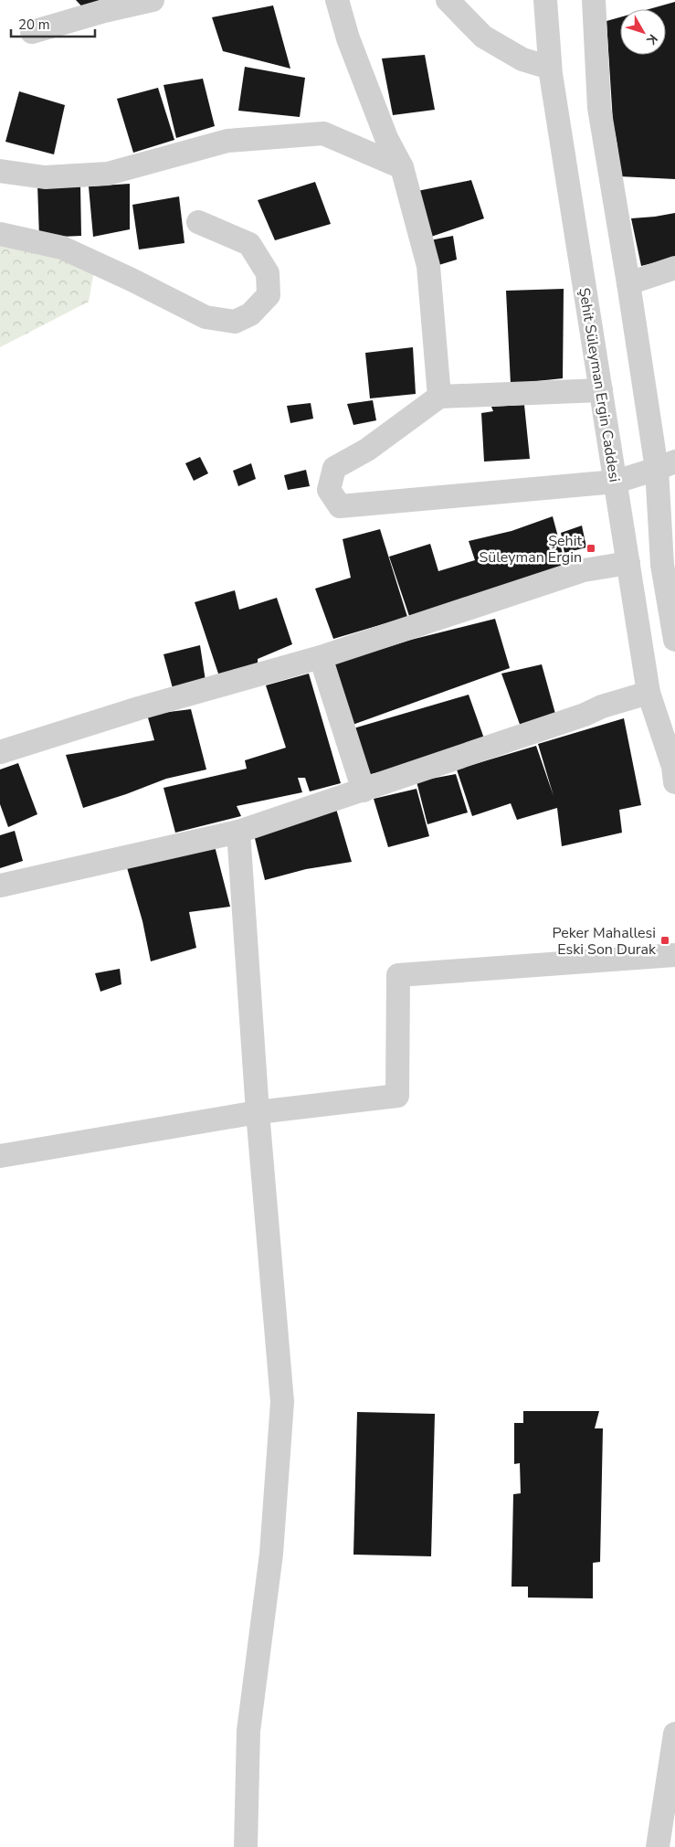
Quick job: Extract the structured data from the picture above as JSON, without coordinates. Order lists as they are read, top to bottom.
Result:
{
  "streets": {
    "street": ["Şehit Süleyman Ergin Caddesi"]
  },
  "places": {
    "transit": ["Şehit Süleyman Ergin", "Peker Mahallesi Eski Son Durak"]
  },
  "scale_bar": "20 m",
  "north": "bottom right"
}
